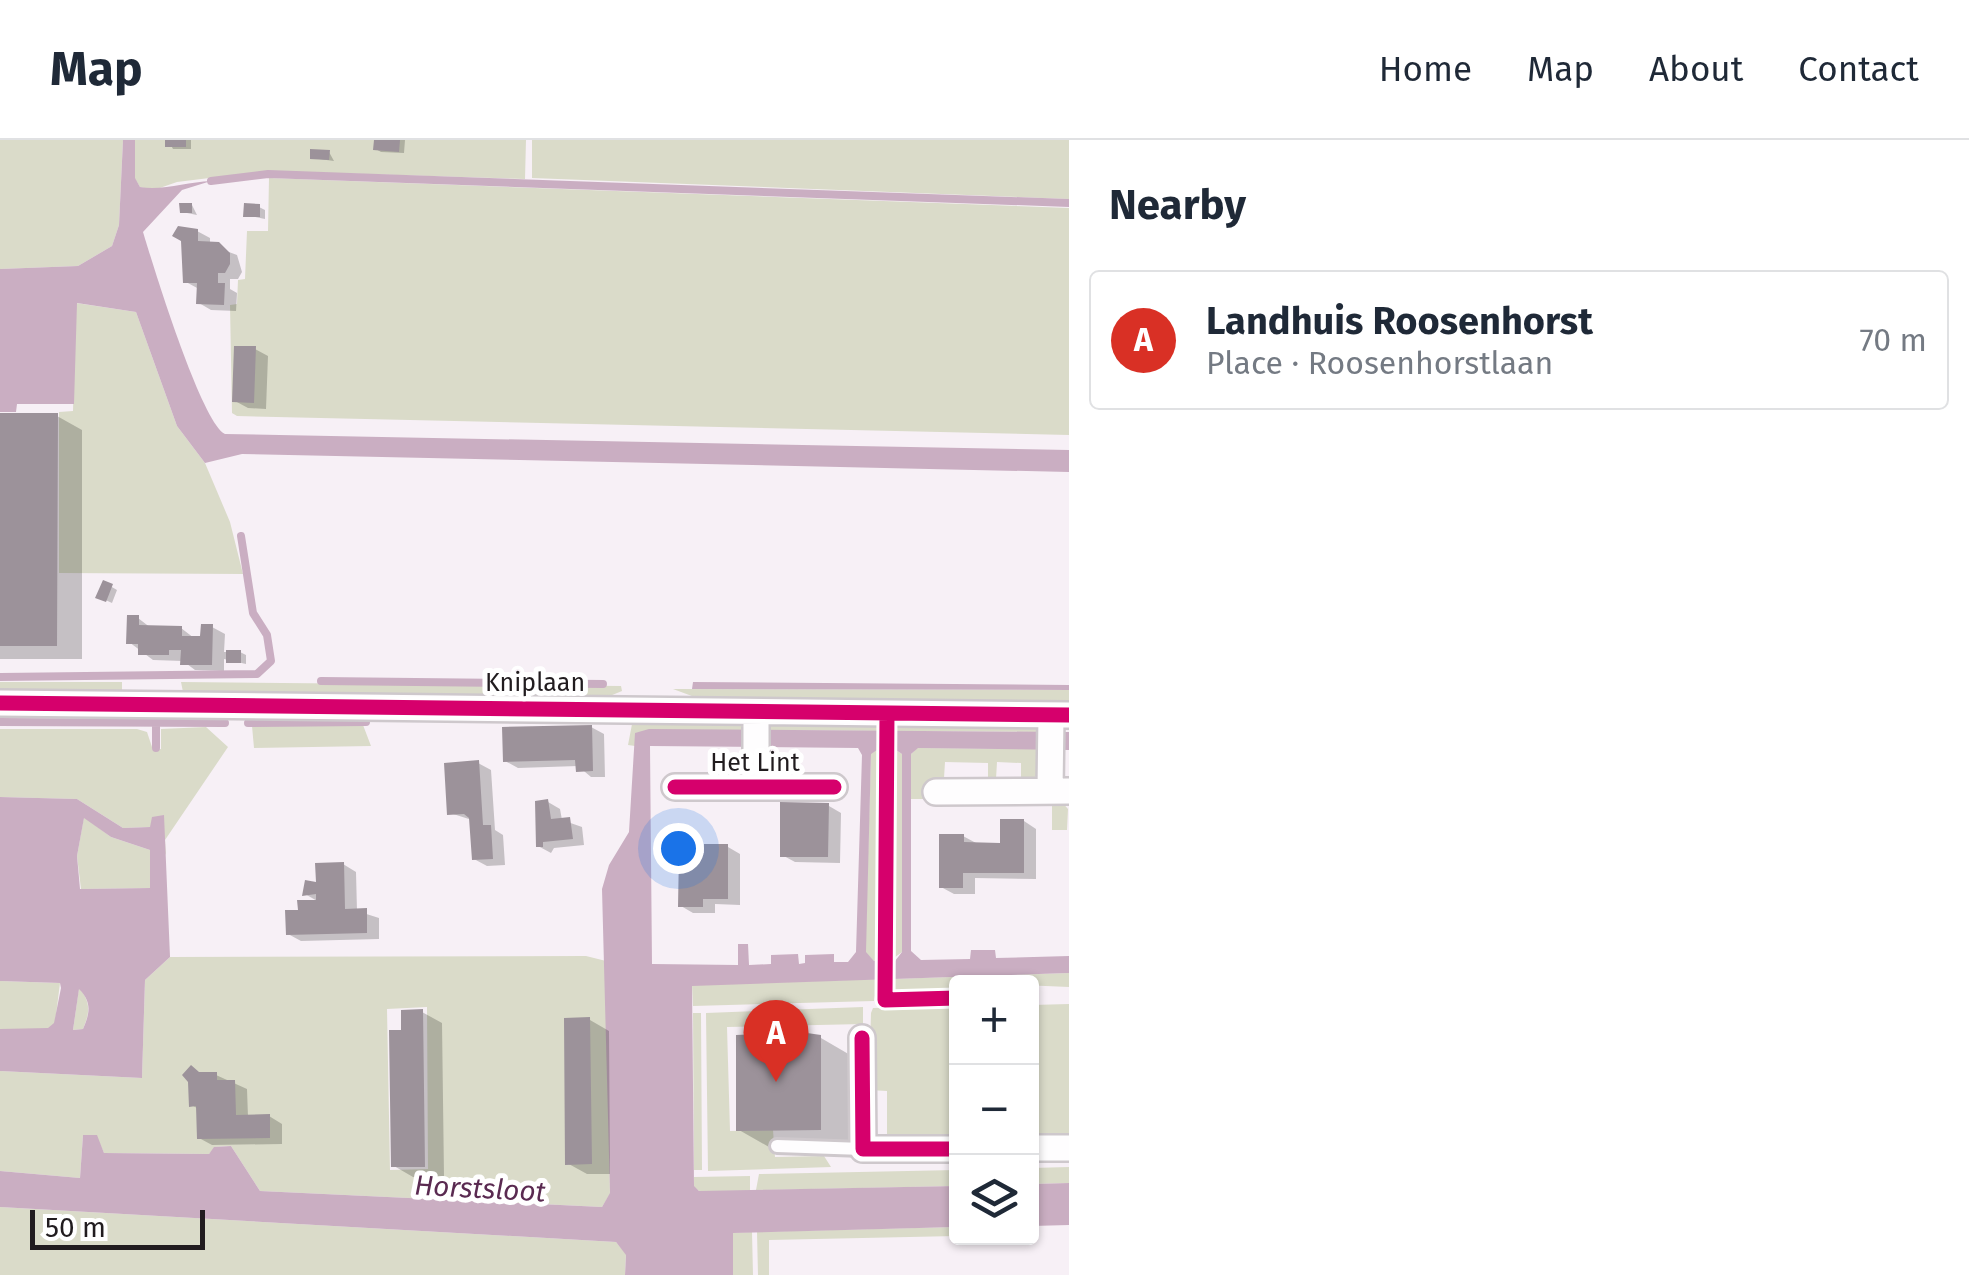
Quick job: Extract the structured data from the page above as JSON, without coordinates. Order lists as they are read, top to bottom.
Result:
{
  "streets": {
    "street": ["Kniplaan", "Het Lint"]
  },
  "crossings": [
    ["Kniplaan", "Het Lint"]
  ],
  "water": ["Horstsloot"],
  "scale_bar": "50 m",
  "page": {
    "header": "Map",
    "nav": [
      "Home",
      "Map",
      "About",
      "Contact"
    ],
    "heading": "Nearby",
    "list": [
      {
        "mark": "A",
        "name": "Landhuis Roosenhorst",
        "note": "Place · Roosenhorstlaan",
        "value": "70 m"
      }
    ],
    "map_buttons": ["+", "−"],
    "pins": "A",
    "scale": "50 m"
  }
}
